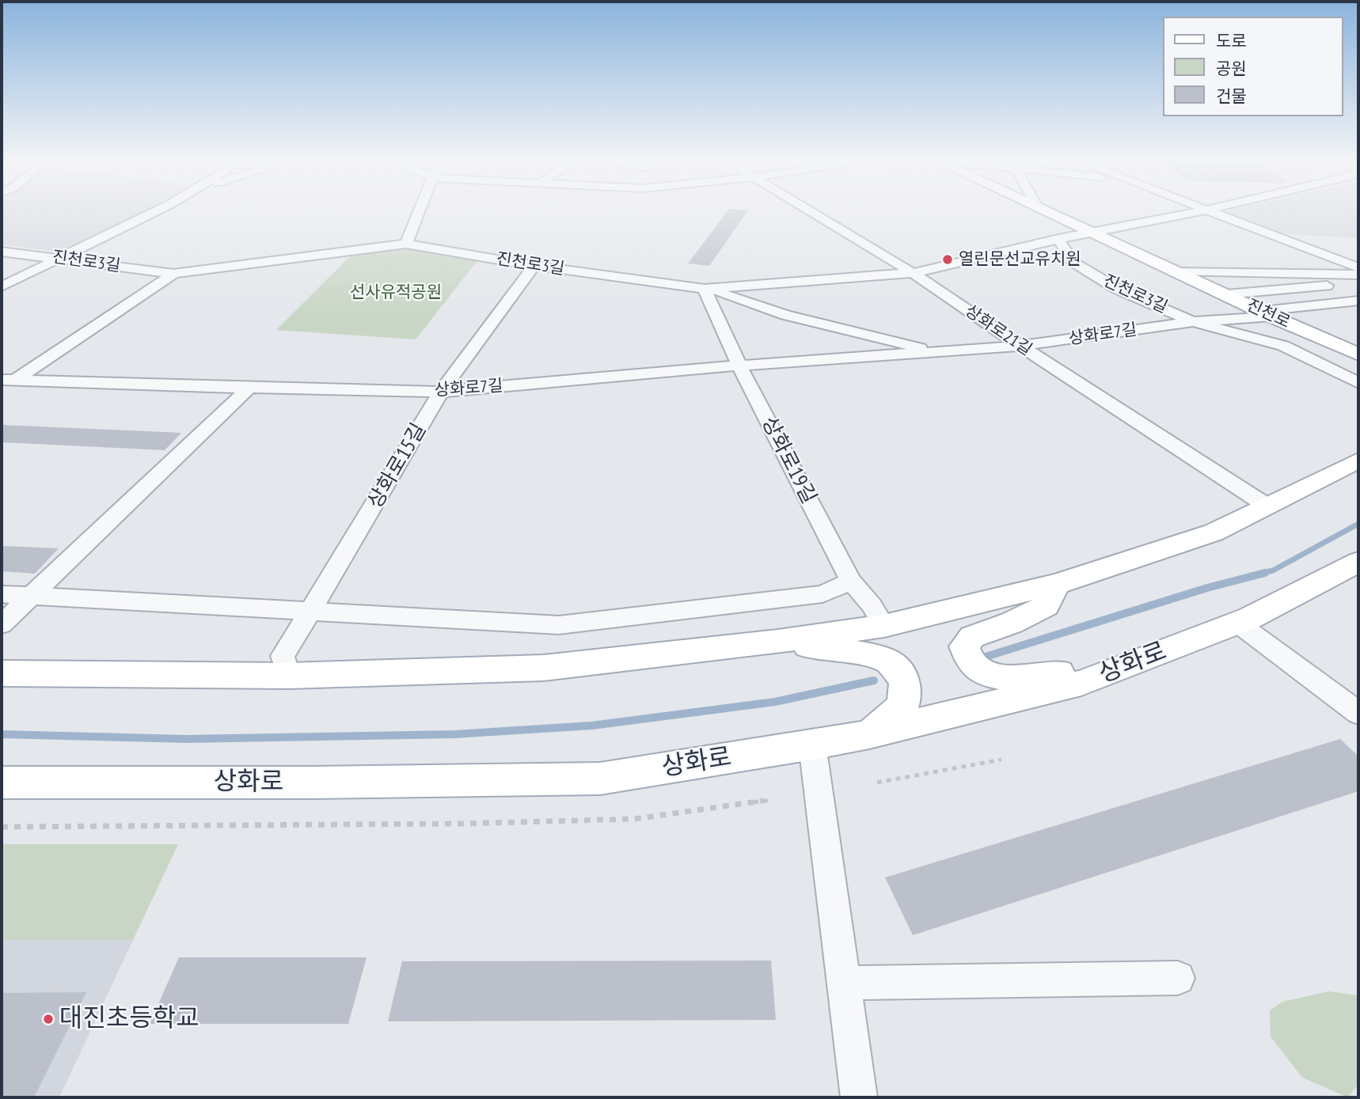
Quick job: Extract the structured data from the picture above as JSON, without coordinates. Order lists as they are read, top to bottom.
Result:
{
  "streets": {
    "main road": ["진천로", "상화로"],
    "street": [
      "진천로3길",
      "상화로21길",
      "상화로7길",
      "상화로19길",
      "상화로15길"
    ]
  },
  "crossings": [
    ["진천로3길", "진천로"],
    ["진천로3길", "상화로21길"],
    ["진천로3길", "상화로7길"],
    ["진천로3길", "상화로19길"],
    ["진천로3길", "상화로15길"],
    ["진천로", "상화로7길"],
    ["상화로21길", "상화로7길"],
    ["상화로7길", "상화로19길"],
    ["상화로7길", "상화로15길"]
  ],
  "parks": ["선사유적공원"],
  "places": ["열린문선교유치원", "대진초등학교"],
  "legend": ["도로", "공원", "건물"]
}
